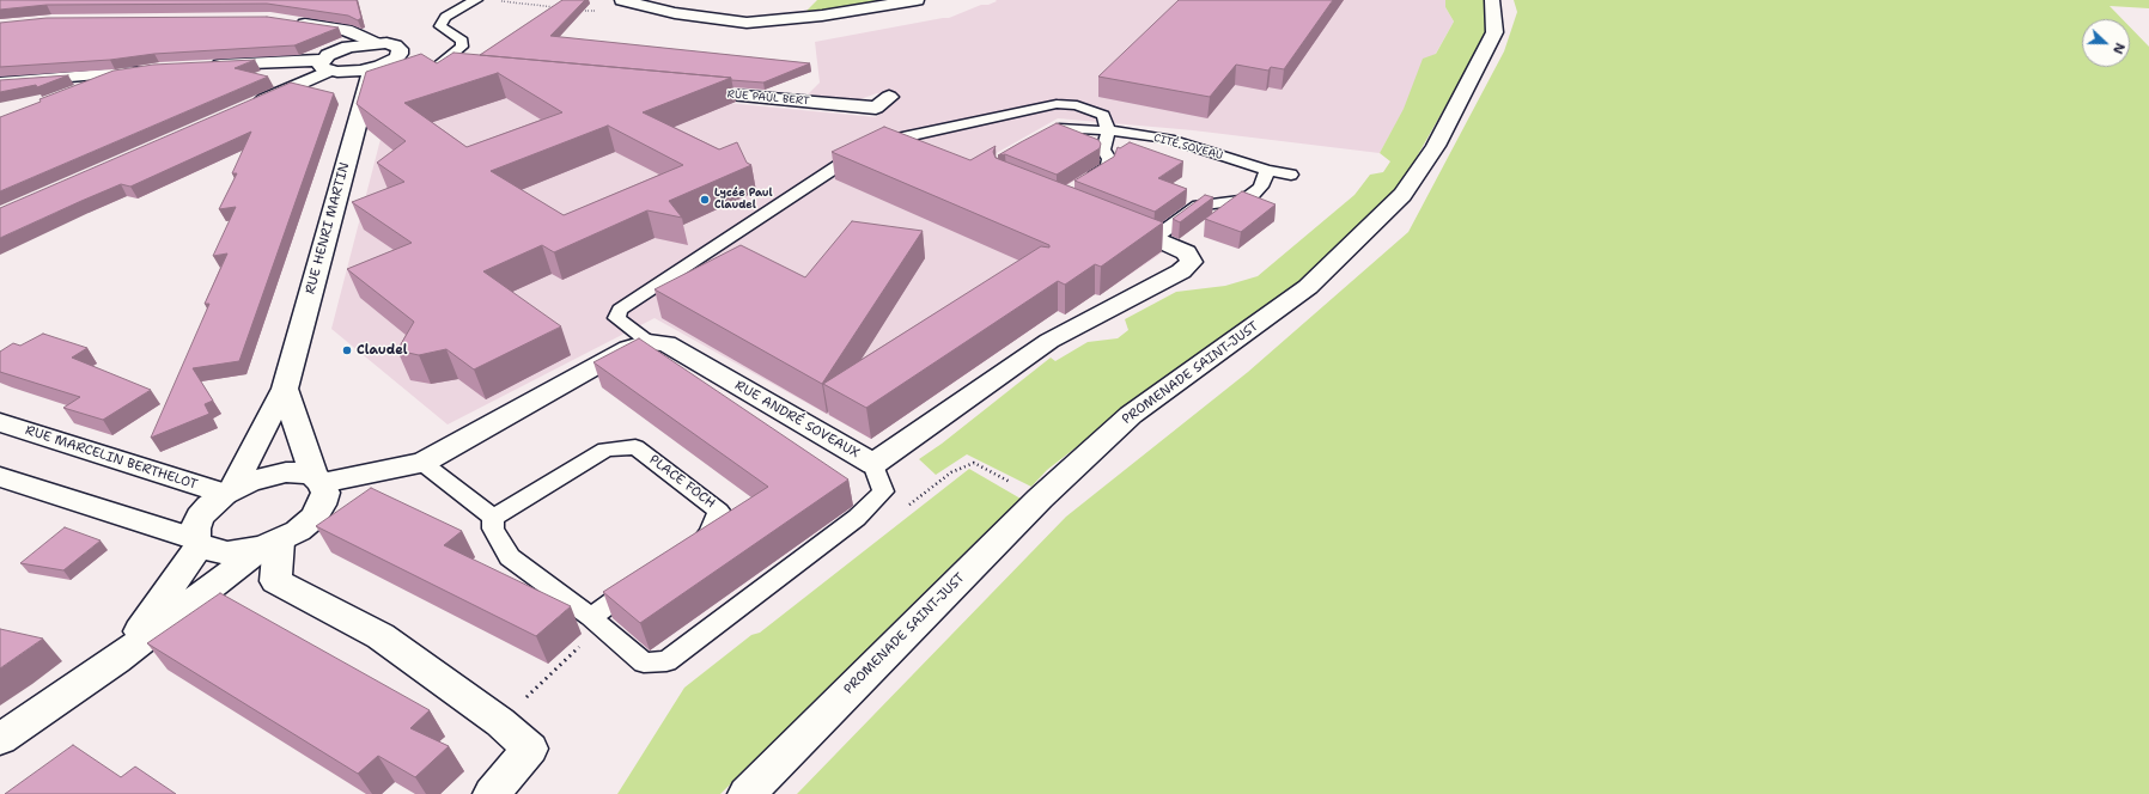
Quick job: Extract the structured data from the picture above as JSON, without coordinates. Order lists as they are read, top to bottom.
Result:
{
  "streets": {
    "street": [
      "RUE PAUL BERT",
      "RUE HENRI MARTIN",
      "PROMENADE SAINT-JUST",
      "RUE ANDRÉ SOVEAUX",
      "RUE MARCELIN BERTHELOT"
    ],
    "lane": ["CITÉ SOVEAU", "PLACE FOCH"]
  },
  "crossings": [
    ["RUE HENRI MARTIN", "RUE ANDRÉ SOVEAUX"],
    ["RUE HENRI MARTIN", "RUE MARCELIN BERTHELOT"],
    ["RUE ANDRÉ SOVEAUX", "RUE MARCELIN BERTHELOT"]
  ],
  "places": ["Lycée Paul Claudel", "Claudel"],
  "north": "right"
}
